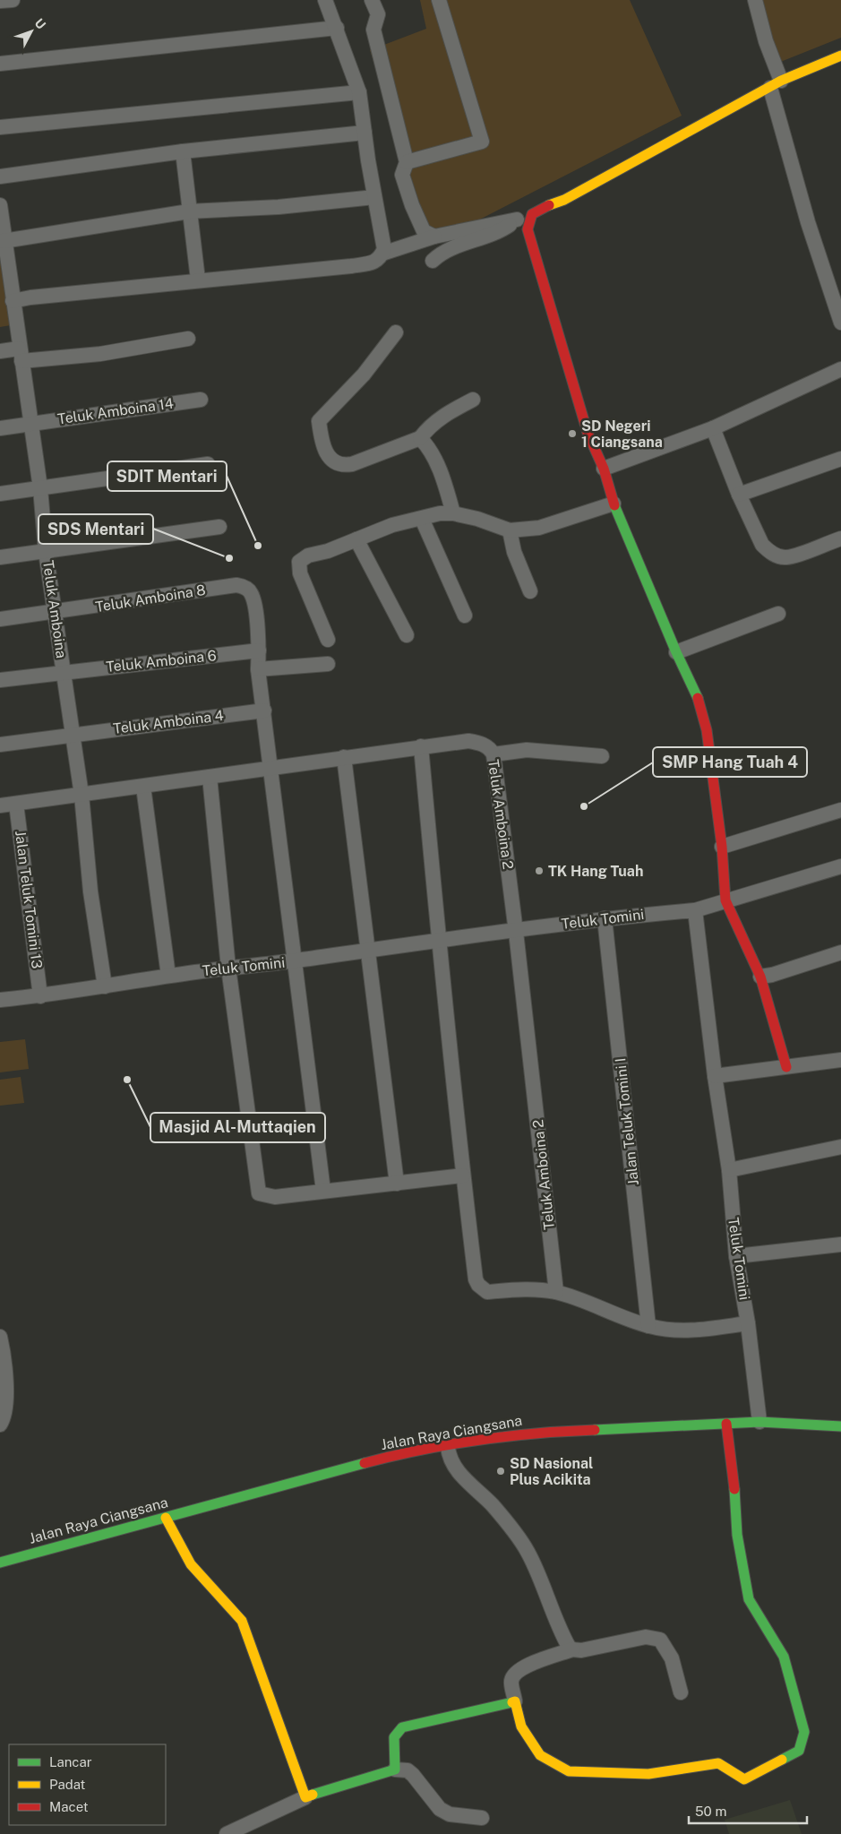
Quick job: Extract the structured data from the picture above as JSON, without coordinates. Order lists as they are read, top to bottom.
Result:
{
  "streets": {
    "street": [
      "Teluk Amboina 14",
      "Teluk Amboina 8",
      "Teluk Amboina",
      "Teluk Amboina 6",
      "Teluk Amboina 4",
      "Teluk Amboina 2",
      "Jalan Teluk Tomini 13",
      "Teluk Tomini",
      "Jalan Teluk Tomini I",
      "Jalan Raya Ciangsana"
    ]
  },
  "crossings": [
    ["Teluk Amboina 14", "Teluk Amboina"],
    ["Teluk Amboina 8", "Teluk Amboina"],
    ["Teluk Amboina 8", "Teluk Amboina 6"],
    ["Teluk Amboina", "Teluk Amboina 6"],
    ["Teluk Amboina", "Teluk Amboina 4"],
    ["Teluk Amboina", "Teluk Amboina 2"],
    ["Teluk Amboina", "Teluk Tomini"],
    ["Teluk Amboina 2", "Jalan Teluk Tomini 13"],
    ["Teluk Amboina 2", "Teluk Tomini"],
    ["Jalan Teluk Tomini 13", "Teluk Tomini"],
    ["Teluk Tomini", "Jalan Teluk Tomini I"],
    ["Teluk Tomini", "Jalan Raya Ciangsana"]
  ],
  "places": [
    "SD Negeri 1 Ciangsana",
    "SDIT Mentari",
    "SDS Mentari",
    "SMP Hang Tuah 4",
    "TK Hang Tuah",
    "Masjid Al-Muttaqien",
    "SD Nasional Plus Acikita"
  ],
  "legend": ["Lancar", "Padat", "Macet"],
  "scale_bar": "50 m",
  "north": "top right"
}
